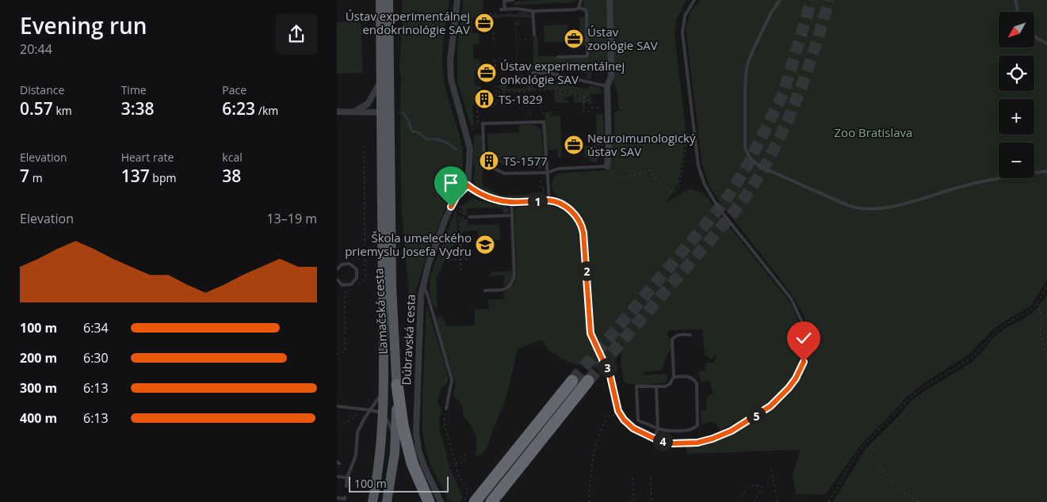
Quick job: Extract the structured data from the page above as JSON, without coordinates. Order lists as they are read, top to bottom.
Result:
{
  "streets": {
    "main road": ["Lamačská cesta"],
    "street": ["Dúbravská cesta"]
  },
  "parks": ["Zoo Bratislava"],
  "places": {
    "office": [
      "Ústav experimentálnej endokrinológie SAV",
      "Ústav zoológie SAV",
      "Ústav experimentálnej onkológie SAV",
      "Neuroimunologický ústav SAV"
    ],
    "building": ["TS-1829", "TS-1577"],
    "school or university": ["Škola umeleckého priemyslu Josefa Vydru"]
  },
  "scale_bar": "100 m",
  "north": "bottom left",
  "page": {
    "heading": ["Evening run", "20:44"],
    "map_buttons": ["+", "−"],
    "stats": [
      ["Distance", "0.57 km"],
      ["Time", "3:38"],
      ["Pace", "6:23 /km"],
      ["Elevation", "7 m"],
      ["Heart rate", "137 bpm"],
      ["kcal", "38"]
    ],
    "pins": [
      "1",
      "2",
      "3",
      "5",
      "4"
    ],
    "chart": ["Elevation", "13–19 m"],
    "list": [
      {
        "name": "100 m",
        "note": "6:34"
      },
      {
        "name": "200 m",
        "note": "6:30"
      },
      {
        "name": "300 m",
        "note": "6:13"
      },
      {
        "name": "400 m",
        "note": "6:13"
      }
    ],
    "scale": "100 m"
  }
}
